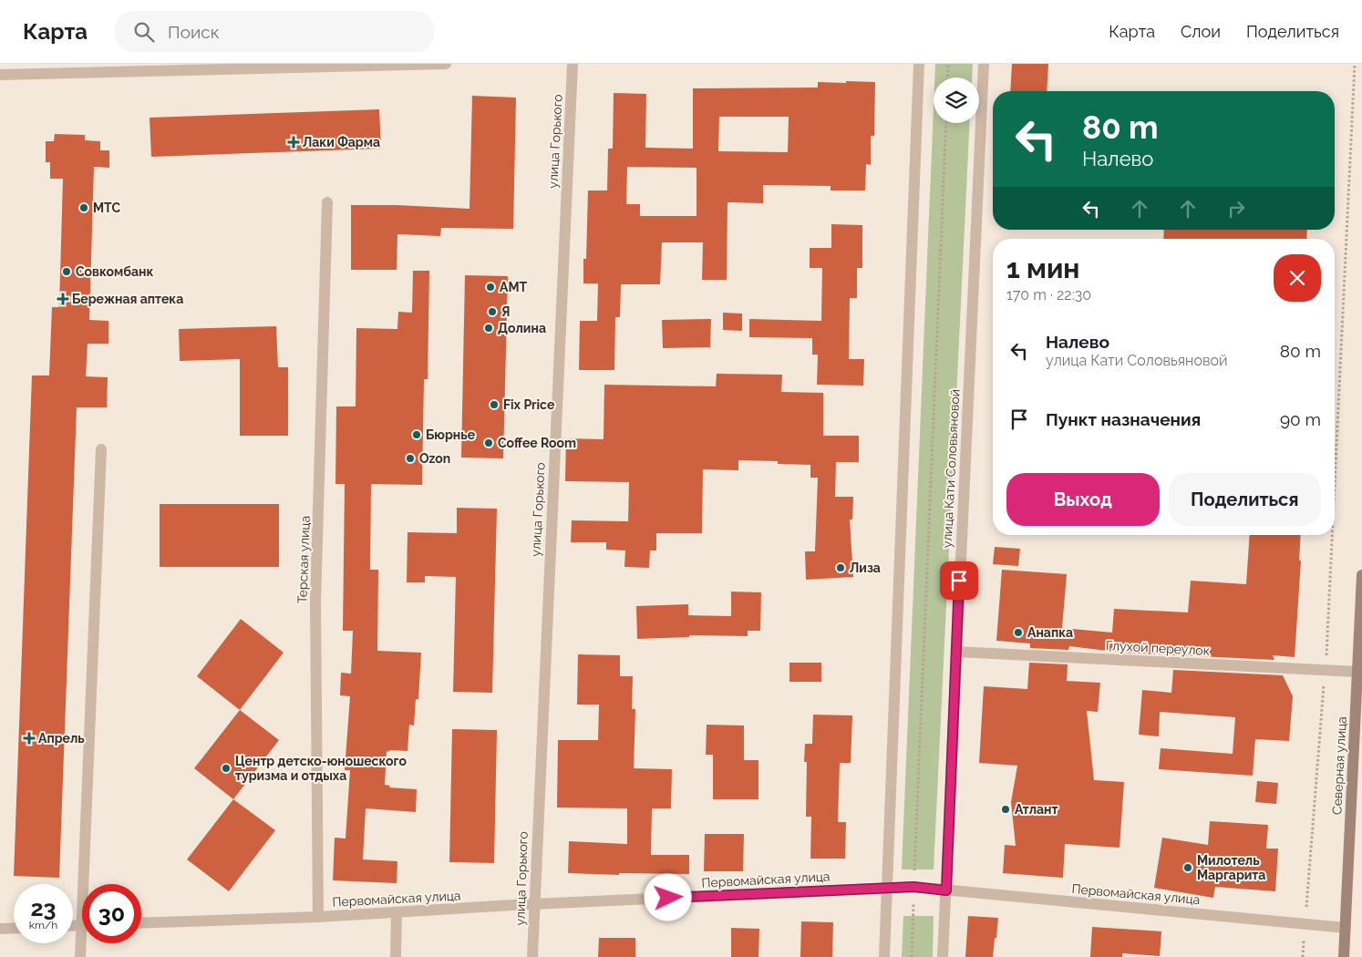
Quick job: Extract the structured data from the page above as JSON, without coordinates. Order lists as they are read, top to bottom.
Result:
{
  "streets": {
    "street": [
      "улица Горького",
      "улица Кати Соловьяновой",
      "Терская улица",
      "Глухой переулок",
      "Северная улица",
      "Первомайская улица"
    ]
  },
  "crossings": [
    ["улица Горького", "Первомайская улица"],
    ["улица Кати Соловьяновой", "Глухой переулок"],
    ["улица Кати Соловьяновой", "Первомайская улица"],
    ["Терская улица", "Первомайская улица"],
    ["Глухой переулок", "Северная улица"],
    ["Северная улица", "Первомайская улица"]
  ],
  "places": {
    "health": ["Лаки Фарма", "Бережная аптека", "Апрель"],
    "other": [
      "МТС",
      "Совкомбанк",
      "АМТ",
      "Я",
      "Долина",
      "Fix Price",
      "Бюрнье",
      "Coffee Room",
      "Ozon",
      "Лиза",
      "Анапка",
      "Центр детско-юношеского туризма и отдыха",
      "Атлант",
      "Милотель Маргарита"
    ]
  },
  "page": {
    "header": "Карта",
    "search": "Поиск",
    "nav": ["Карта", "Слои", "Поделиться"],
    "turn": ["80 m", "Налево"],
    "heading": ["1 мин", "170 m · 22:30"],
    "list": [
      {
        "name": "Налево",
        "note": "улица Кати Соловьяновой",
        "value": "80 m"
      },
      {
        "name": "Пункт назначения",
        "value": "90 m"
      }
    ],
    "buttons": ["Выход", "Поделиться"],
    "speed": "23 km/h",
    "limit": "30"
  }
}
